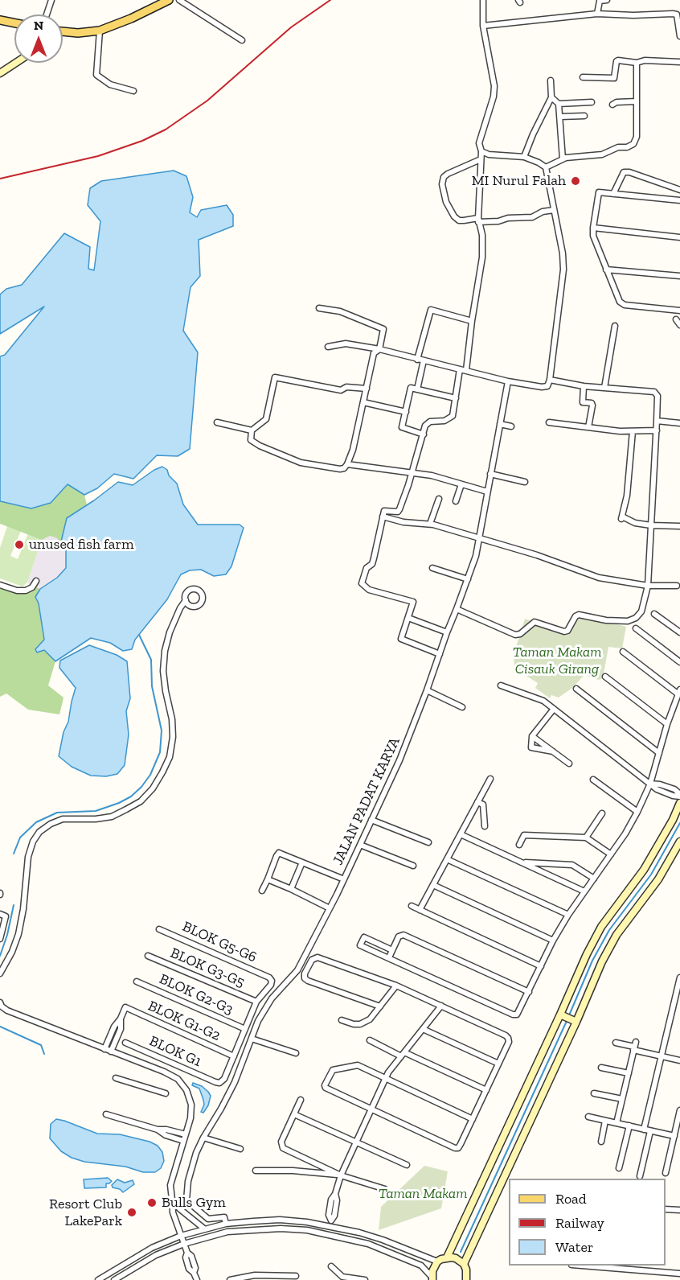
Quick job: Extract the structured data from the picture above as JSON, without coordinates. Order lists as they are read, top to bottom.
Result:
{
  "streets": {
    "street": [
      "JALAN PADAT KARYA",
      "BLOK G5-G6",
      "BLOK G3-G5",
      "BLOK G2-G3",
      "BLOK G1-G2",
      "BLOK G1"
    ]
  },
  "crossings": [
    ["BLOK G5-G6", "BLOK G3-G5"],
    ["BLOK G1-G2", "BLOK G1"]
  ],
  "parks": ["Taman Makam Cisauk Girang", "Taman Makam"],
  "places": [
    "MI Nurul Falah",
    "unused fish farm",
    "Bulls Gym",
    "Resort Club LakePark"
  ],
  "legend": ["Road", "Railway", "Water"],
  "north": "top"
}
